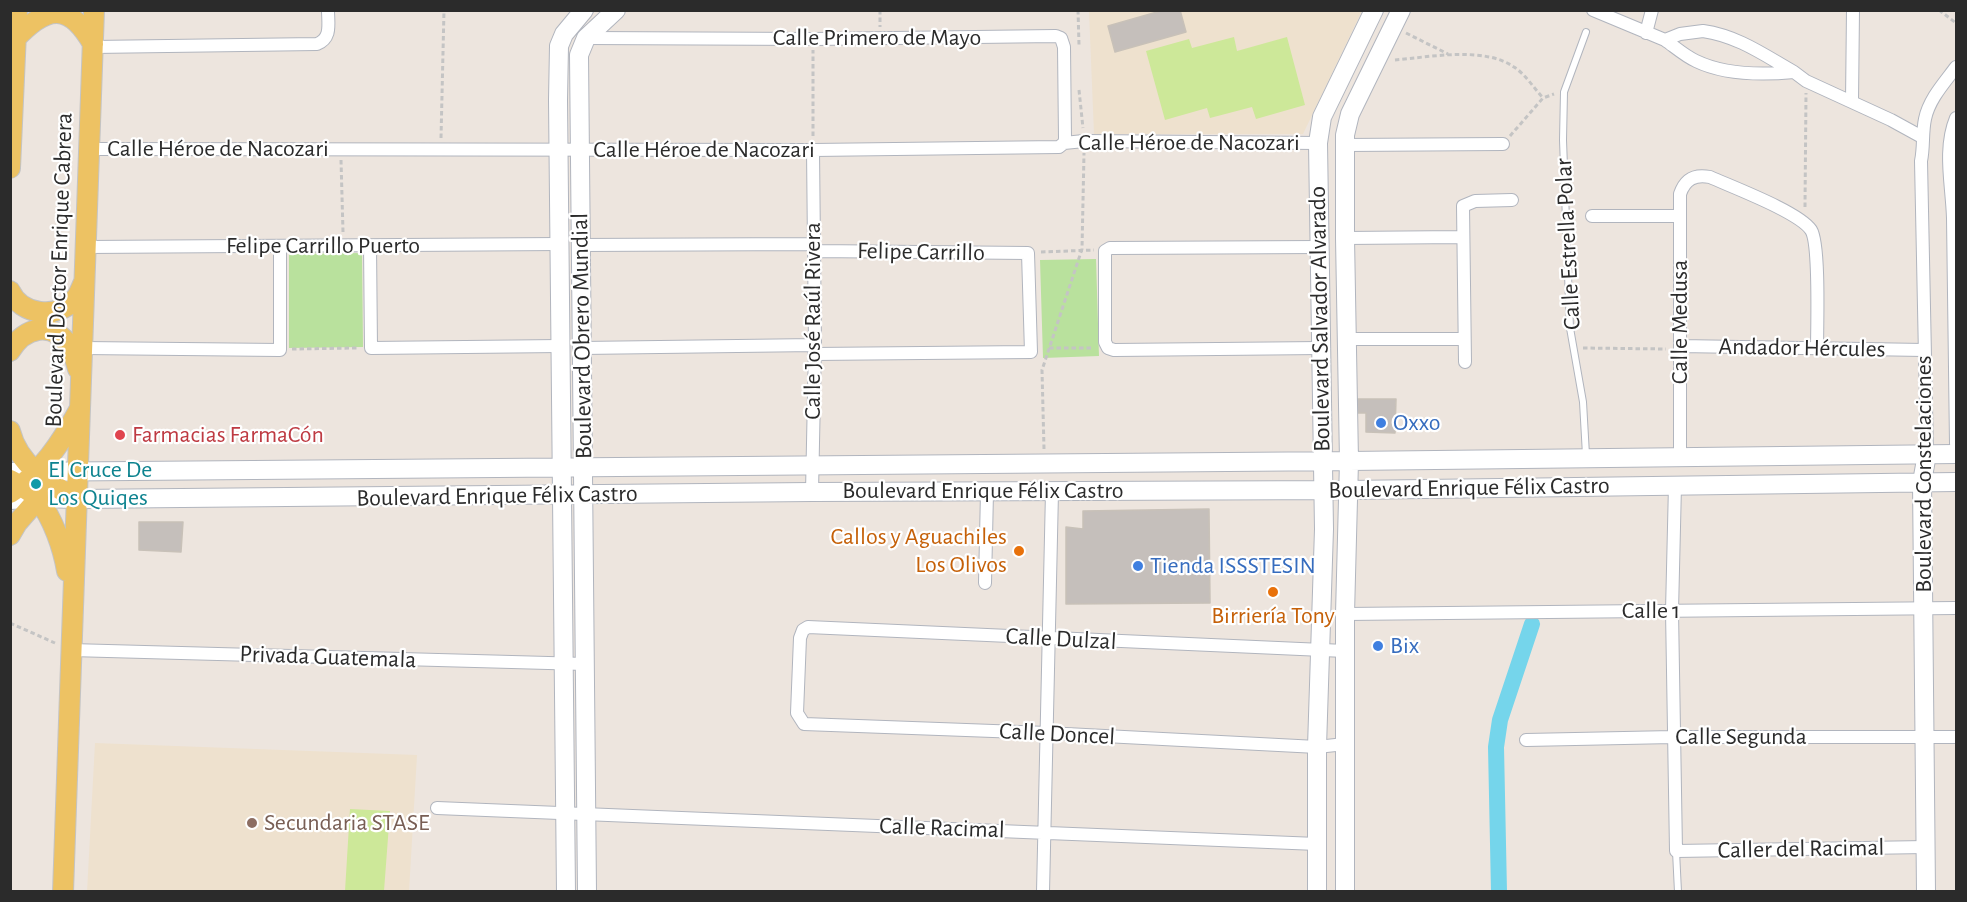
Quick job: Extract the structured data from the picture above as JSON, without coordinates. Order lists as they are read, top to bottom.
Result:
{
  "streets": {
    "main road": ["Boulevard Doctor Enrique Cabrera"],
    "street": [
      "Calle Primero de Mayo",
      "Calle Héroe de Nacozari",
      "Felipe Carrillo Puerto",
      "Felipe Carrillo",
      "Boulevard Salvador Alvarado",
      "Calle José Raúl Rivera",
      "Calle Medusa",
      "Boulevard Obrero Mundial",
      "Andador Hércules",
      "Boulevard Constelaciones",
      "Boulevard Enrique Félix Castro",
      "Calle 1",
      "Calle Dulzal",
      "Privada Guatemala",
      "Calle Doncel",
      "Calle Segunda",
      "Calle Racimal",
      "Caller del Racimal"
    ],
    "lane": ["Calle Estrella Polar"]
  },
  "crossings": [
    ["Calle Primero de Mayo", "Calle Héroe de Nacozari"],
    ["Calle Primero de Mayo", "Boulevard Obrero Mundial"],
    ["Calle Héroe de Nacozari", "Boulevard Doctor Enrique Cabrera"],
    ["Calle Héroe de Nacozari", "Boulevard Salvador Alvarado"],
    ["Calle Héroe de Nacozari", "Calle José Raúl Rivera"],
    ["Calle Héroe de Nacozari", "Boulevard Obrero Mundial"],
    ["Calle Estrella Polar", "Boulevard Enrique Félix Castro"],
    ["Felipe Carrillo Puerto", "Boulevard Doctor Enrique Cabrera"],
    ["Felipe Carrillo Puerto", "Boulevard Obrero Mundial"],
    ["Felipe Carrillo", "Calle José Raúl Rivera"],
    ["Felipe Carrillo", "Boulevard Obrero Mundial"],
    ["Boulevard Doctor Enrique Cabrera", "Boulevard Enrique Félix Castro"],
    ["Boulevard Doctor Enrique Cabrera", "Privada Guatemala"],
    ["Boulevard Salvador Alvarado", "Boulevard Enrique Félix Castro"],
    ["Boulevard Salvador Alvarado", "Calle 1"],
    ["Boulevard Salvador Alvarado", "Calle Dulzal"],
    ["Boulevard Salvador Alvarado", "Calle Doncel"],
    ["Boulevard Salvador Alvarado", "Calle Racimal"],
    ["Calle José Raúl Rivera", "Boulevard Enrique Félix Castro"],
    ["Calle Medusa", "Andador Hércules"],
    ["Calle Medusa", "Boulevard Enrique Félix Castro"],
    ["Boulevard Obrero Mundial", "Boulevard Enrique Félix Castro"],
    ["Boulevard Obrero Mundial", "Privada Guatemala"],
    ["Boulevard Obrero Mundial", "Calle Racimal"],
    ["Andador Hércules", "Boulevard Constelaciones"],
    ["Boulevard Constelaciones", "Boulevard Enrique Félix Castro"],
    ["Boulevard Constelaciones", "Calle 1"],
    ["Boulevard Constelaciones", "Calle Segunda"],
    ["Boulevard Constelaciones", "Caller del Racimal"],
    ["Calle Dulzal", "Calle Doncel"]
  ],
  "places": [
    "Oxxo",
    "Farmacias FarmaCón",
    "El Cruce De Los Quiqes",
    "Callos y Aguachiles Los Olivos",
    "Tienda ISSSTESIN",
    "Birriería Tony",
    "Bix",
    "Secundaria STASE"
  ]
}
